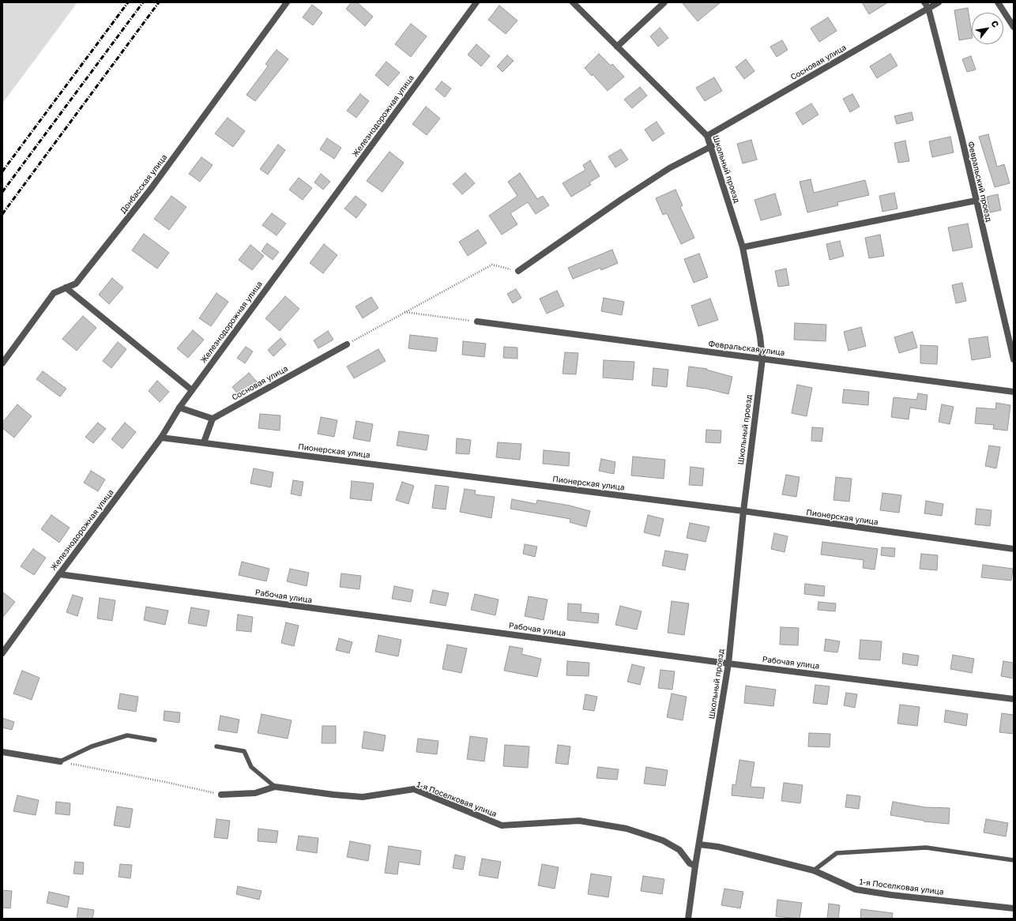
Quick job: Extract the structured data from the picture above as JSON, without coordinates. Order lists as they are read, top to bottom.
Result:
{
  "streets": {
    "street": [
      "Сосновая улица",
      "Железнодорожная улица",
      "Школьный проезд",
      "Февральский проезд",
      "Донбасская улица",
      "Февральская улица",
      "Пионерская улица",
      "Рабочая улица",
      "1-я Поселковая улица"
    ]
  },
  "crossings": [
    ["Сосновая улица", "Школьный проезд"],
    ["Сосновая улица", "Февральский проезд"],
    ["Железнодорожная улица", "Пионерская улица"],
    ["Железнодорожная улица", "Рабочая улица"],
    ["Школьный проезд", "Февральская улица"],
    ["Школьный проезд", "Пионерская улица"],
    ["Школьный проезд", "Рабочая улица"],
    ["Школьный проезд", "1-я Поселковая улица"]
  ],
  "north": "top right"
}
